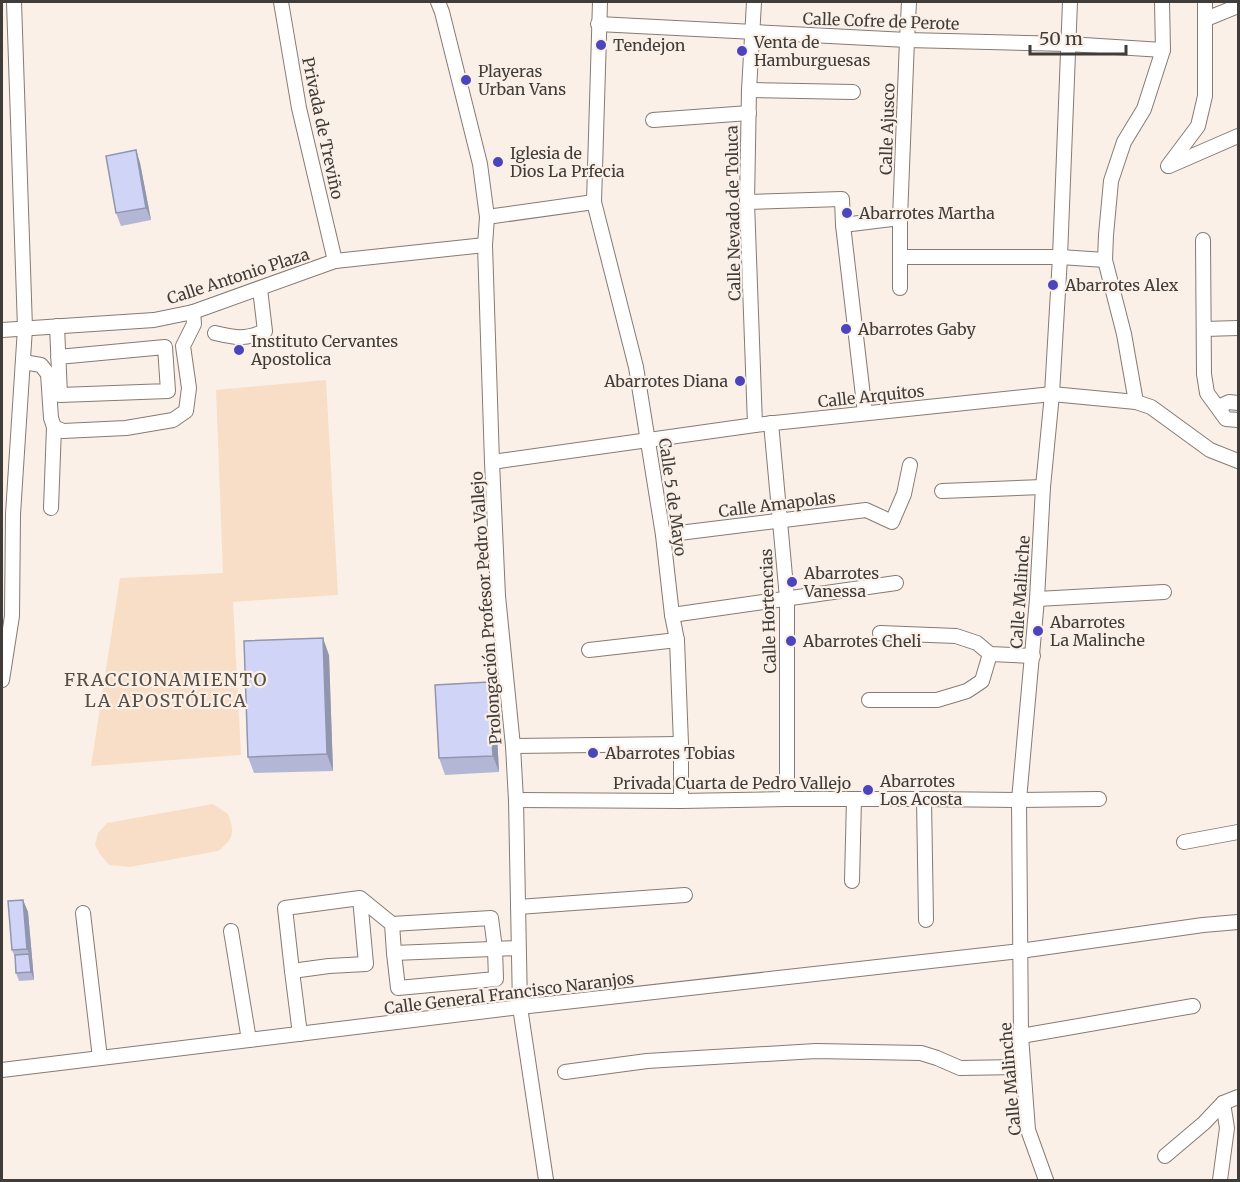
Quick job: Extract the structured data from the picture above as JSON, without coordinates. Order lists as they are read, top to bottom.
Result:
{
  "streets": {
    "street": [
      "Calle Cofre de Perote",
      "Privada de Treviño",
      "Calle Ajusco",
      "Calle Nevado de Toluca",
      "Calle Antonio Plaza",
      "Calle Arquitos",
      "Calle 5 de Mayo",
      "Calle Amapolas",
      "Calle Malinche",
      "Prolongación Profesor Pedro Vallejo",
      "Calle Hortencias",
      "Privada Cuarta de Pedro Vallejo",
      "Calle General Francisco Naranjos"
    ]
  },
  "crossings": [
    ["Calle Cofre de Perote", "Calle Ajusco"],
    ["Calle Cofre de Perote", "Calle Nevado de Toluca"],
    ["Calle Cofre de Perote", "Calle 5 de Mayo"],
    ["Calle Cofre de Perote", "Calle Malinche"],
    ["Privada de Treviño", "Calle Antonio Plaza"],
    ["Calle Nevado de Toluca", "Calle Arquitos"],
    ["Calle Antonio Plaza", "Prolongación Profesor Pedro Vallejo"],
    ["Calle Arquitos", "Calle 5 de Mayo"],
    ["Calle Arquitos", "Calle Malinche"],
    ["Calle Arquitos", "Prolongación Profesor Pedro Vallejo"],
    ["Calle Arquitos", "Calle Hortencias"],
    ["Calle 5 de Mayo", "Calle Amapolas"],
    ["Calle 5 de Mayo", "Privada Cuarta de Pedro Vallejo"],
    ["Calle Amapolas", "Calle Hortencias"],
    ["Calle Malinche", "Privada Cuarta de Pedro Vallejo"],
    ["Calle Malinche", "Calle General Francisco Naranjos"],
    ["Prolongación Profesor Pedro Vallejo", "Privada Cuarta de Pedro Vallejo"],
    ["Prolongación Profesor Pedro Vallejo", "Calle General Francisco Naranjos"],
    ["Calle Hortencias", "Privada Cuarta de Pedro Vallejo"]
  ],
  "districts": ["FRACCIONAMIENTO LA APOSTÓLICA"],
  "places": [
    "Tendejon",
    "Venta de Hamburguesas",
    "Playeras Urban Vans",
    "Iglesia de Dios La Prfecia",
    "Abarrotes Martha",
    "Abarrotes Alex",
    "Abarrotes Gaby",
    "Instituto Cervantes Apostolica",
    "Abarrotes Diana",
    "Abarrotes Vanessa",
    "Abarrotes La Malinche",
    "Abarrotes Cheli",
    "Abarrotes Tobias",
    "Abarrotes Los Acosta"
  ],
  "scale_bar": "50 m"
}
